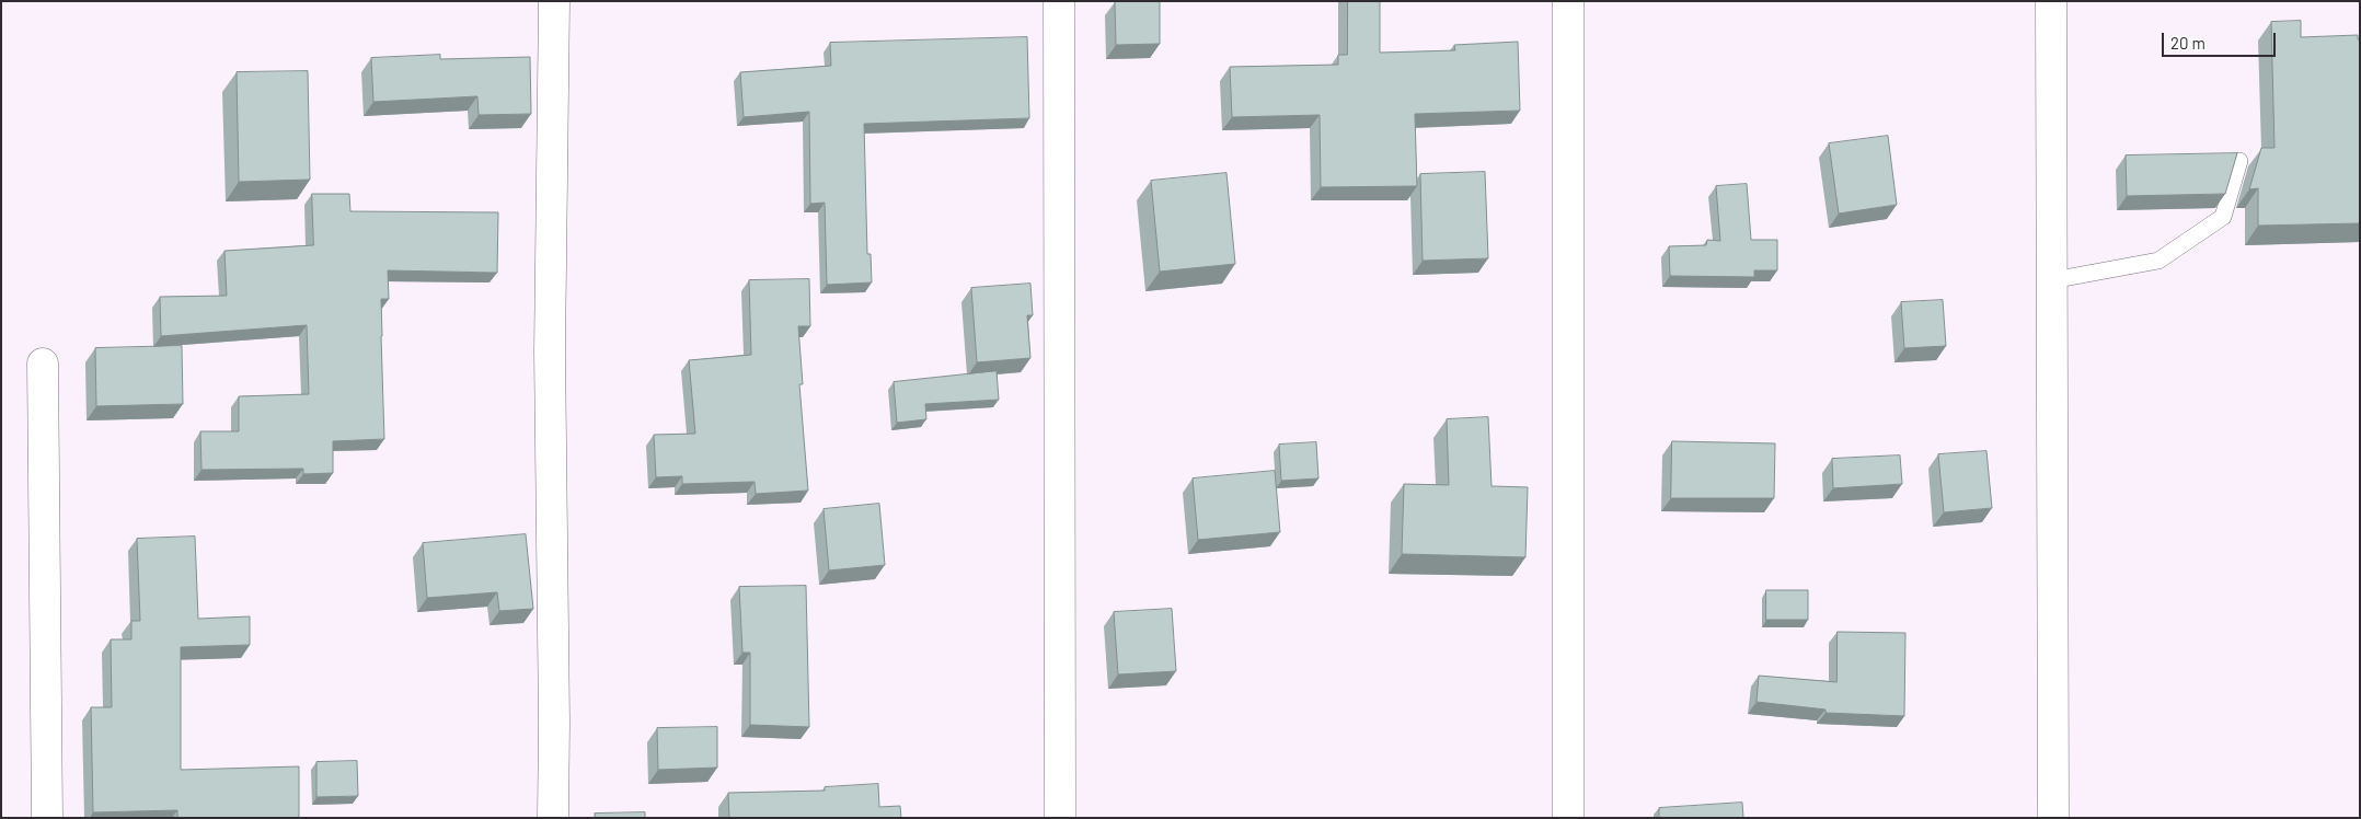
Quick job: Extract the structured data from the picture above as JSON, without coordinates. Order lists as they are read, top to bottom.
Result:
{
  "scale_bar": "20 m"
}
